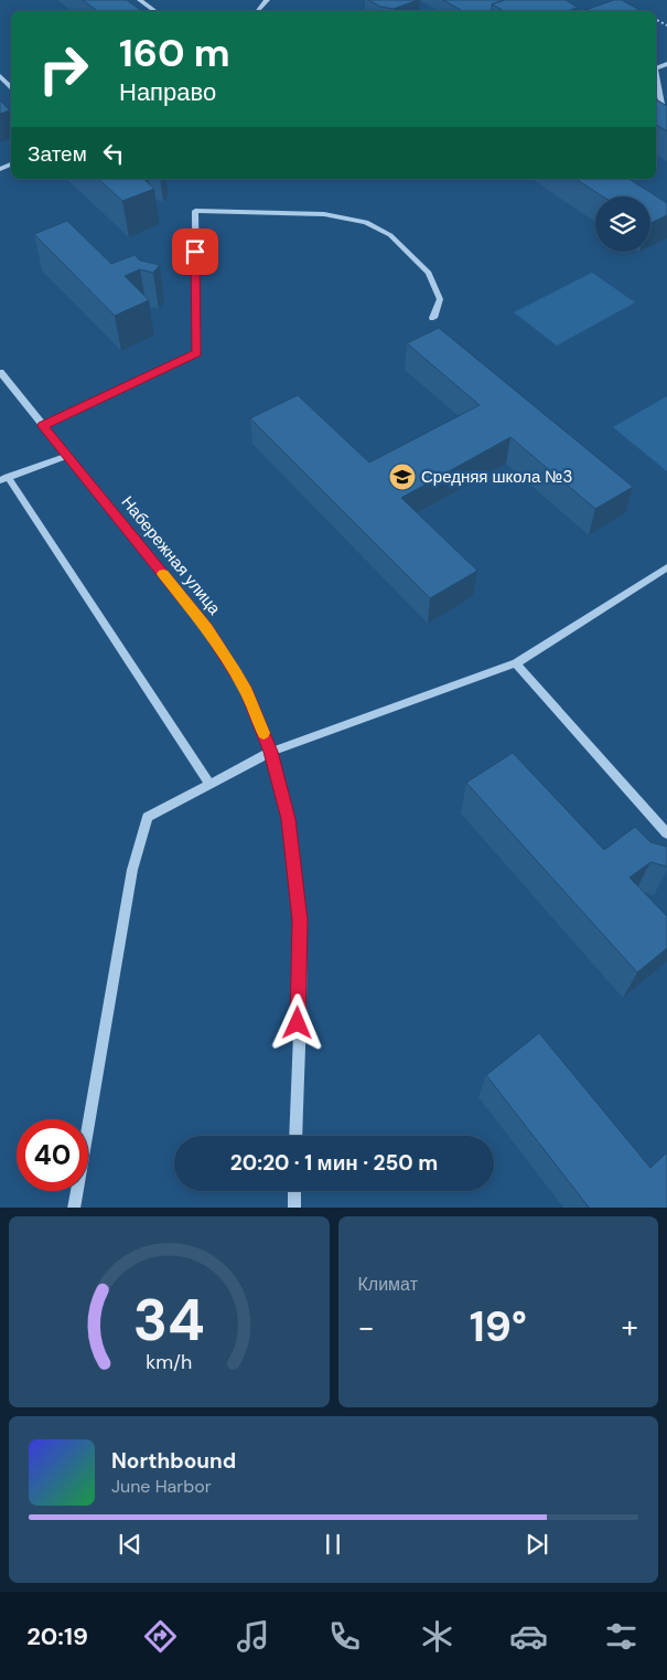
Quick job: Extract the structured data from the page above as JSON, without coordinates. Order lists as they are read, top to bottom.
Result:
{
  "streets": {
    "street": ["Набережная улица"]
  },
  "places": {
    "school or university": ["Средняя школа №3"]
  },
  "page": {
    "turn": ["160 m", "Направо"],
    "then": "Затем",
    "limit": "40",
    "trip": "20:20 · 1 мин · 250 m",
    "tile": "Климат",
    "heat": ["−", "19°", "+"],
    "song": ["Northbound", "June Harbor"],
    "tabs": "20:19",
    "gauge": ["34", "km/h"]
  }
}
